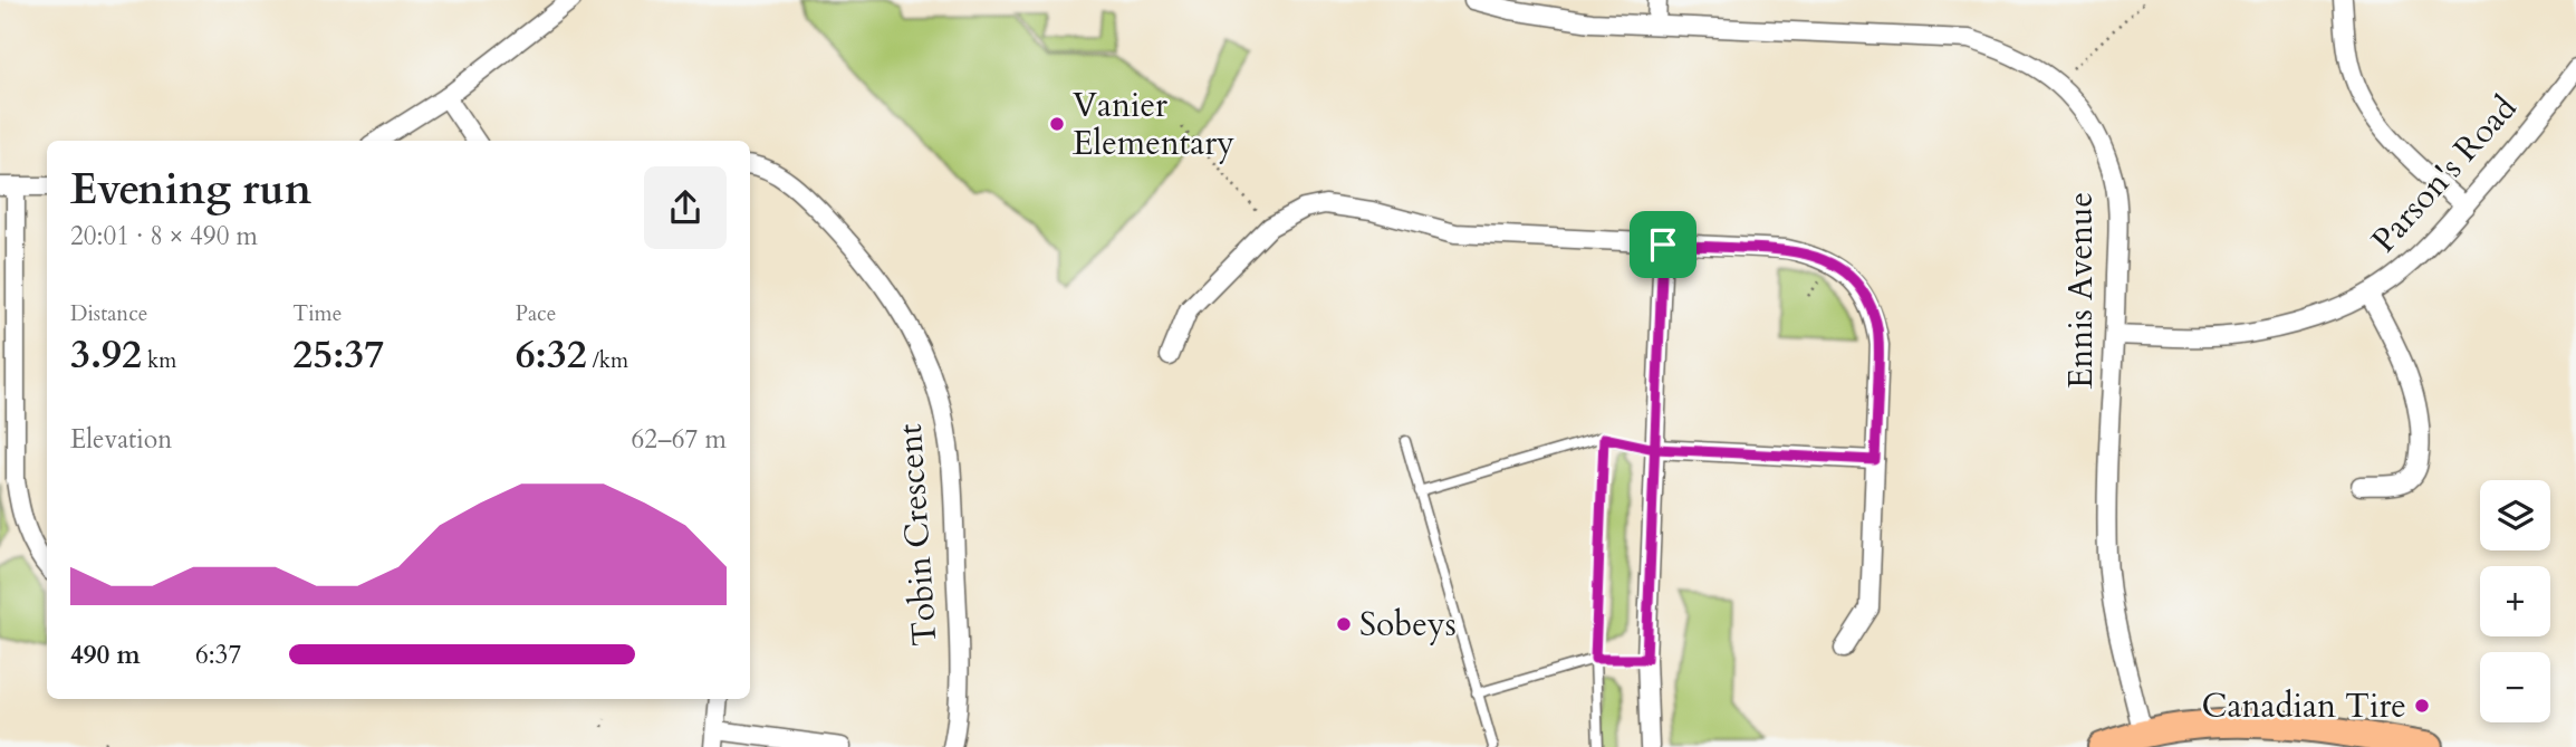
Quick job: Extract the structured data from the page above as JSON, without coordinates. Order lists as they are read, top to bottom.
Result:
{
  "streets": {
    "street": ["Parson's Road", "Ennis Avenue", "Tobin Crescent"]
  },
  "crossings": [
    ["Parson's Road", "Ennis Avenue"]
  ],
  "places": ["Vanier Elementary", "Sobeys", "Canadian Tire"],
  "page": {
    "heading": ["Evening run", "20:01 · 8 × 490 m"],
    "stats": [
      ["Distance", "3.92 km"],
      ["Time", "25:37"],
      ["Pace", "6:32 /km"]
    ],
    "chart": ["Elevation", "62–67 m"],
    "map_buttons": ["+", "−"],
    "list": [
      {
        "name": "490 m",
        "note": "6:37"
      }
    ]
  }
}
